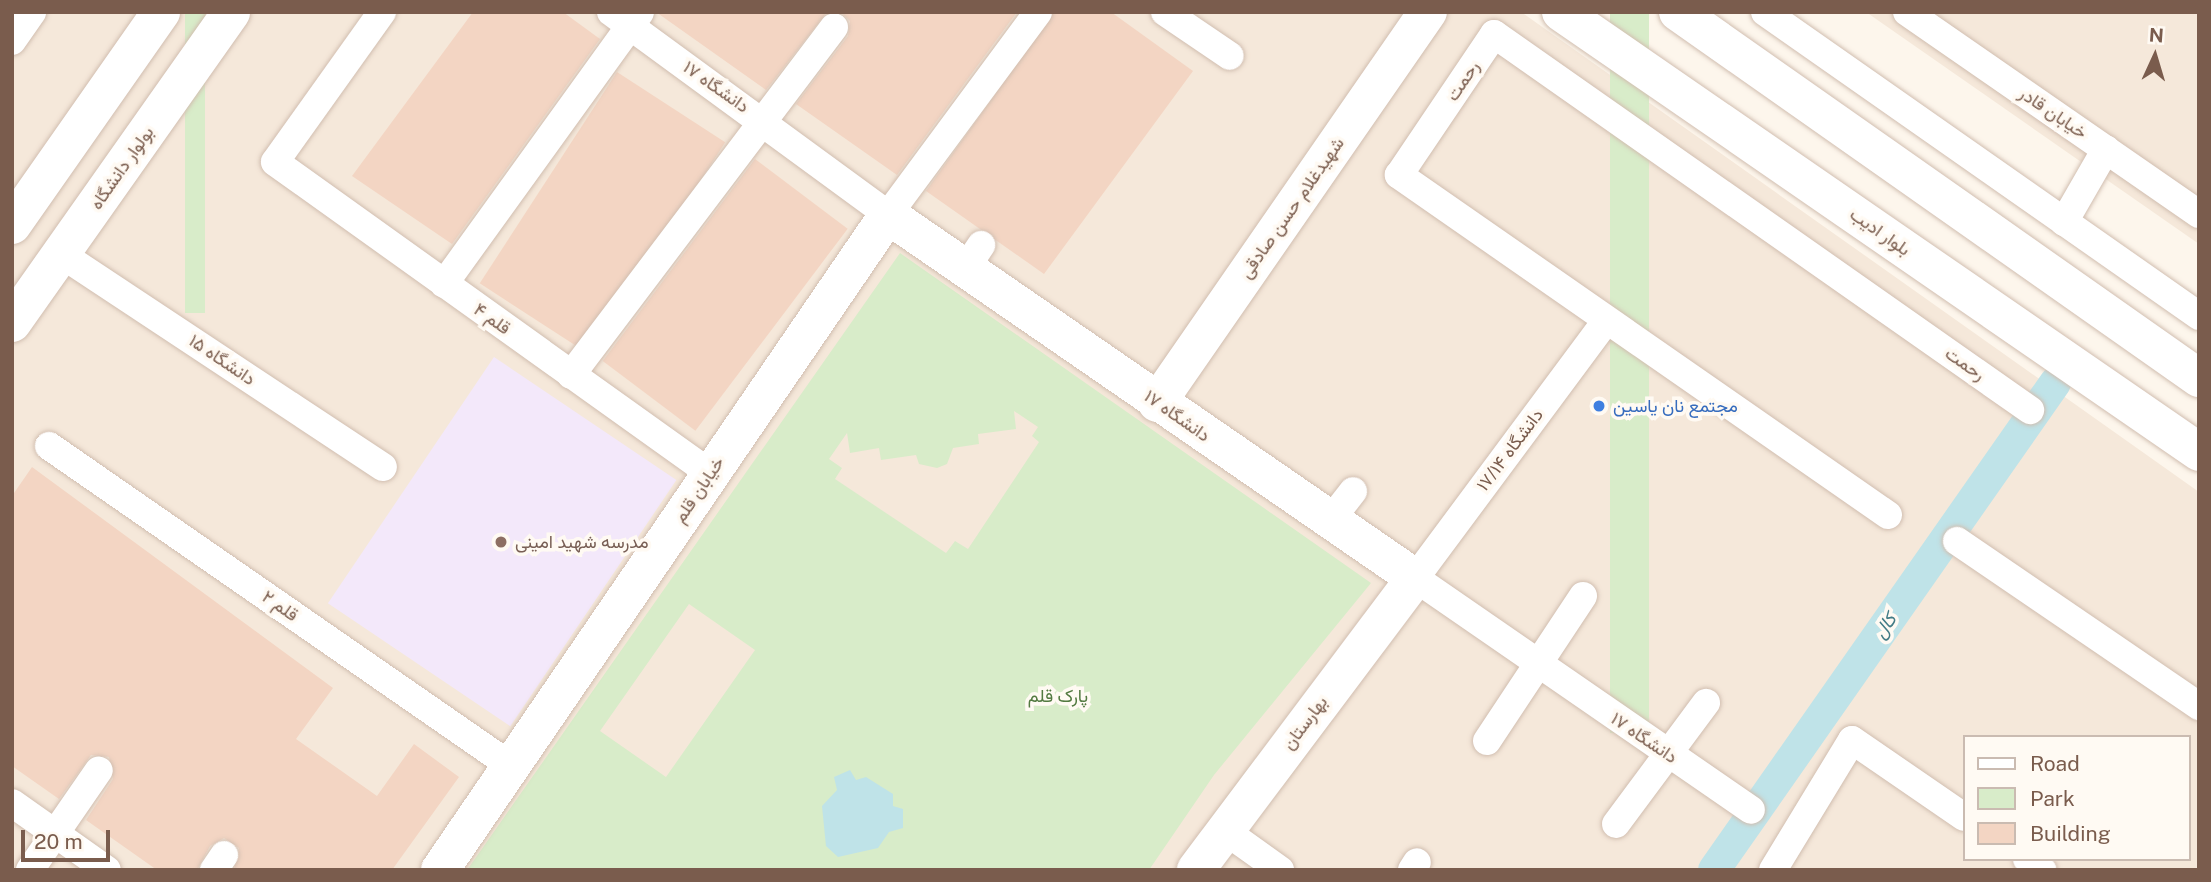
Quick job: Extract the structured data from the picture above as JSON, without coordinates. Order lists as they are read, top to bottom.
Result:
{
  "streets": {
    "street": [
      "رحمت",
      "دانشگاه ۱۷",
      "خیابان قادر",
      "بولوار دانشگاه",
      "شهیدغلام حسن صادقی",
      "بلوار ادیب",
      "قلم ۴",
      "دانشگاه ۱۵",
      "دانشگاه ۱۷/۱۴",
      "خیابان قلم",
      "قلم ۲",
      "بهارستان"
    ]
  },
  "crossings": [
    ["رحمت", "دانشگاه ۱۷/۱۴"],
    ["دانشگاه ۱۷", "شهیدغلام حسن صادقی"],
    ["دانشگاه ۱۷", "دانشگاه ۱۷/۱۴"],
    ["دانشگاه ۱۷", "خیابان قلم"],
    ["دانشگاه ۱۷", "بهارستان"],
    ["بولوار دانشگاه", "دانشگاه ۱۵"],
    ["قلم ۴", "خیابان قلم"],
    ["دانشگاه ۱۷/۱۴", "بهارستان"],
    ["خیابان قلم", "قلم ۲"]
  ],
  "water": ["کال"],
  "parks": ["پارک قلم"],
  "places": ["مجتمع نان یاسین", "مدرسه شهید امینی"],
  "legend": ["Road", "Park", "Building"],
  "scale_bar": "20 m",
  "north": "top"
}
